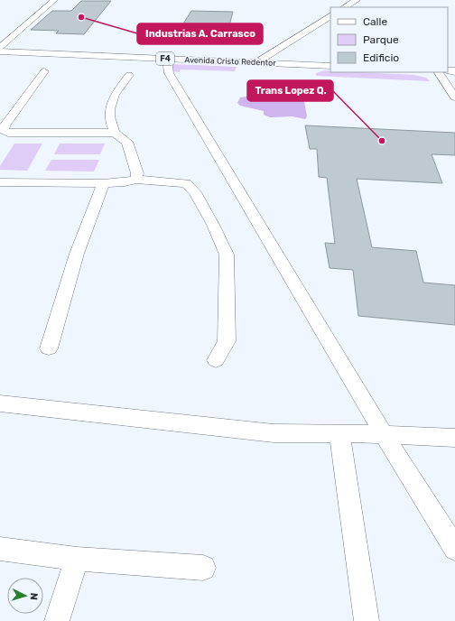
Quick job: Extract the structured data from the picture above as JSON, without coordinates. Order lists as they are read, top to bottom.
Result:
{
  "streets": {
    "main road": ["F4", "Avenida Cristo Redentor"]
  },
  "places": ["Industrias A. Carrasco", "Trans Lopez Q."],
  "legend": ["Calle", "Parque", "Edificio"],
  "north": "right"
}
